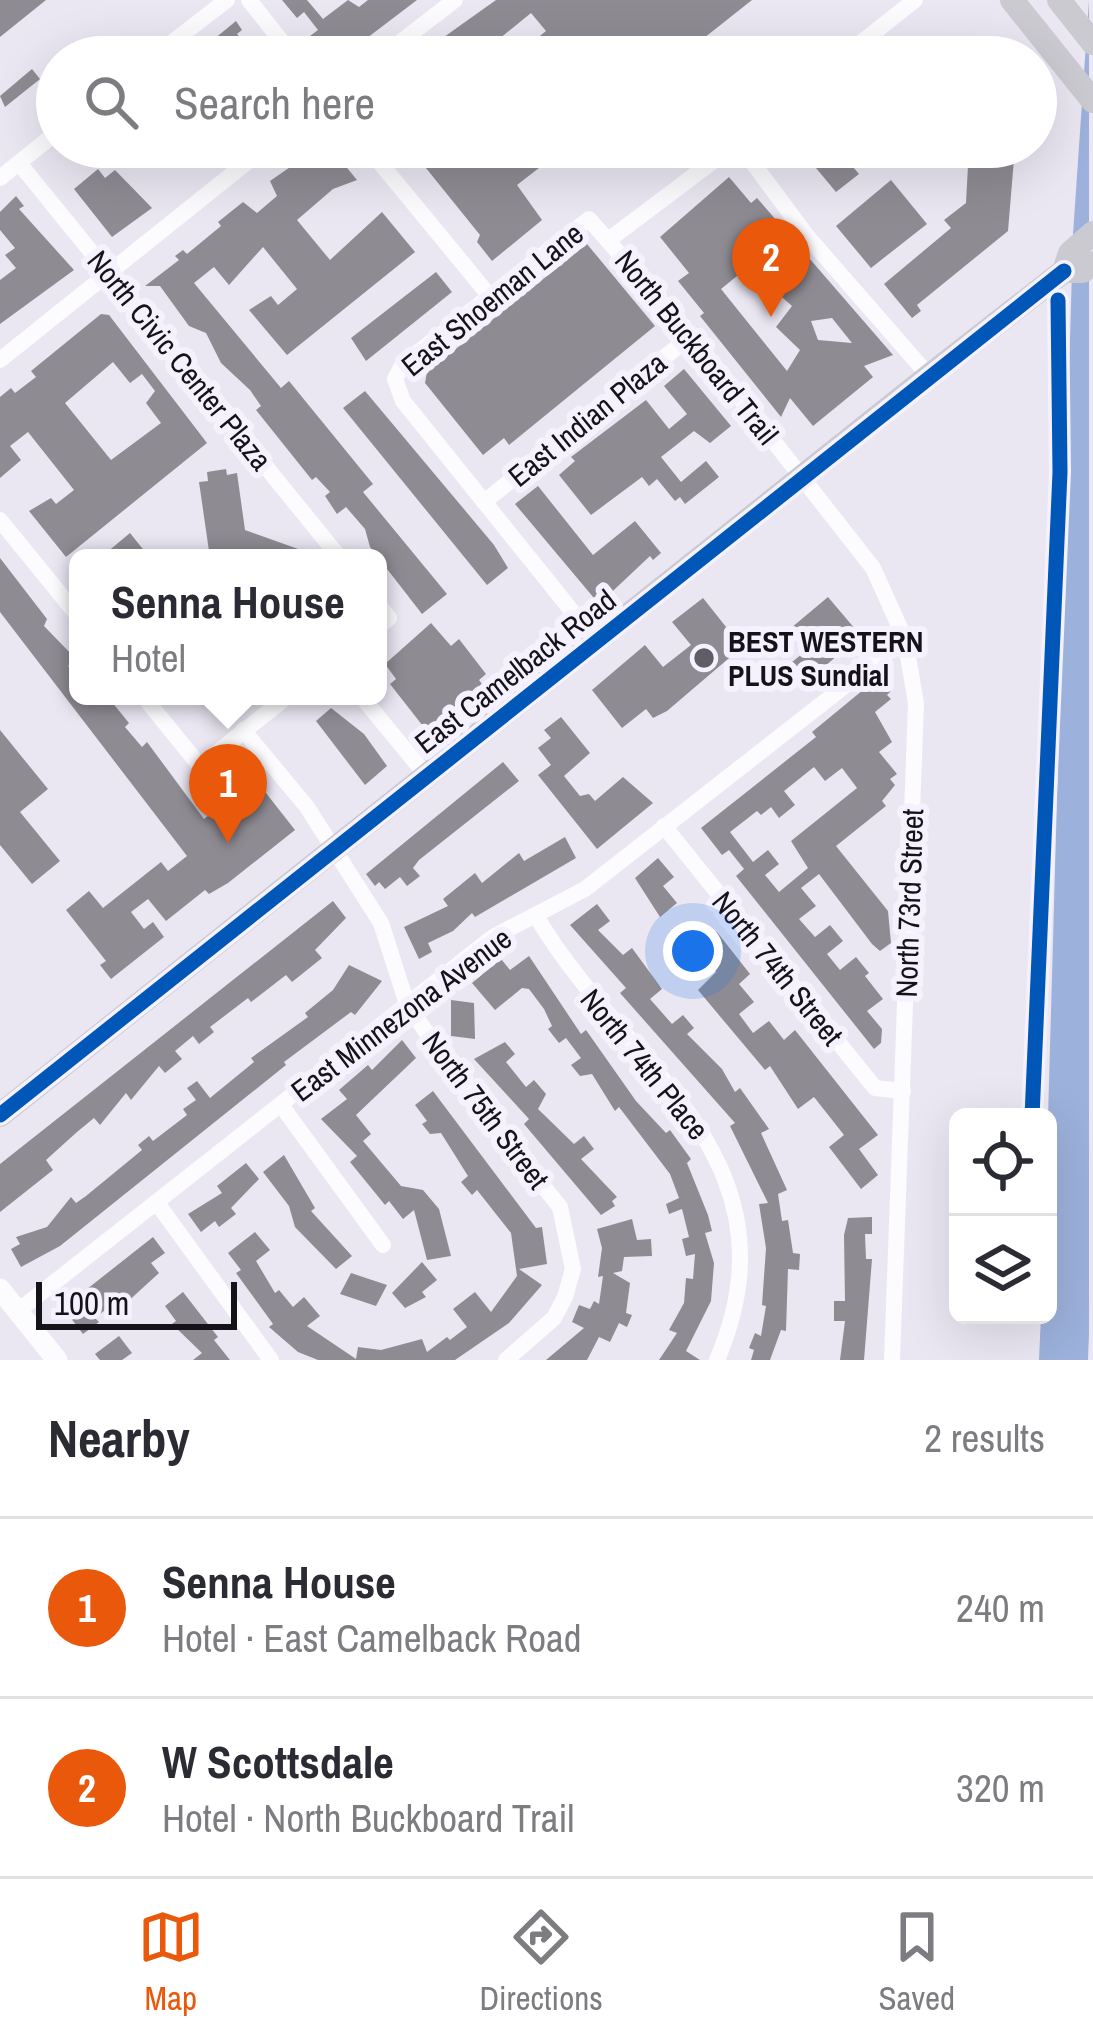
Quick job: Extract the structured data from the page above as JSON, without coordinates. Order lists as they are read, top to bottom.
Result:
{
  "streets": {
    "main road": ["East Camelback Road"],
    "street": [
      "East Shoeman Lane",
      "North Buckboard Trail",
      "North Civic Center Plaza",
      "East Indian Plaza",
      "North 73rd Street",
      "North 74th Street",
      "East Minnezona Avenue",
      "North 74th Place",
      "North 75th Street"
    ]
  },
  "crossings": [
    ["East Shoeman Lane", "North Buckboard Trail"],
    ["East Shoeman Lane", "East Indian Plaza"],
    ["North Buckboard Trail", "East Indian Plaza"],
    ["North Buckboard Trail", "East Camelback Road"],
    ["North Buckboard Trail", "North 73rd Street"],
    ["East Camelback Road", "North 73rd Street"],
    ["East Camelback Road", "North 75th Street"],
    ["North 73rd Street", "North 74th Street"],
    ["North 73rd Street", "East Minnezona Avenue"],
    ["North 74th Street", "East Minnezona Avenue"],
    ["East Minnezona Avenue", "North 74th Place"],
    ["East Minnezona Avenue", "North 75th Street"]
  ],
  "places": ["BEST WESTERN PLUS Sundial"],
  "scale_bar": "100 m",
  "page": {
    "search": "Search here",
    "pins": ["2", "1"],
    "popup": ["Senna House", "Hotel"],
    "scale": "100 m",
    "heading": ["Nearby", "2 results"],
    "list": [
      {
        "mark": "1",
        "name": "Senna House",
        "note": "Hotel · East Camelback Road",
        "value": "240 m"
      },
      {
        "mark": "2",
        "name": "W Scottsdale",
        "note": "Hotel · North Buckboard Trail",
        "value": "320 m"
      }
    ],
    "nav": ["Map", "Directions", "Saved"]
  }
}
